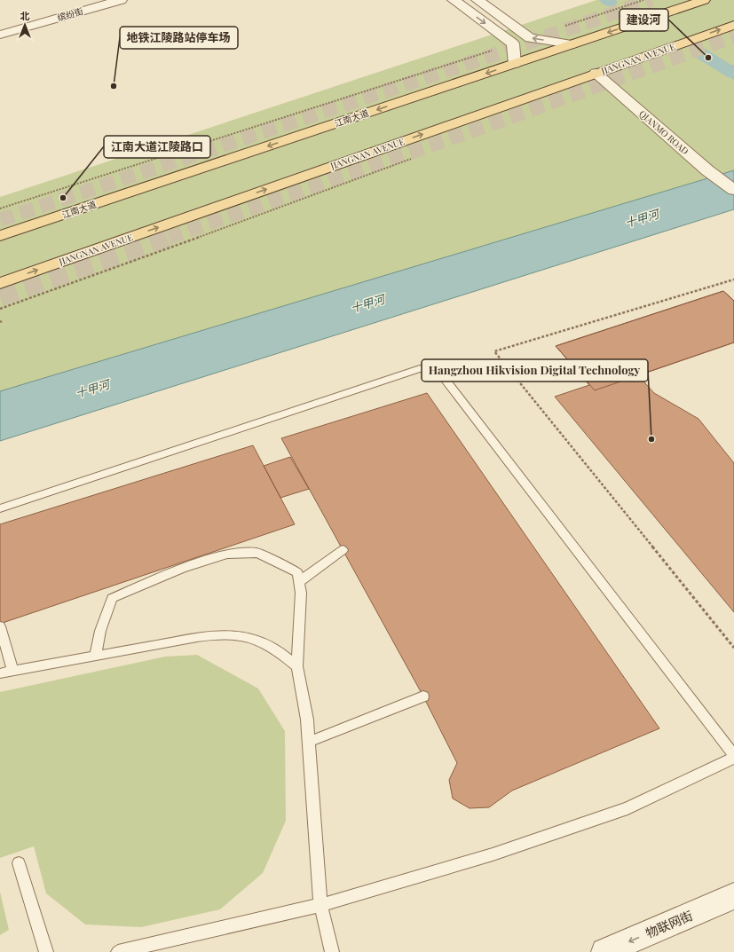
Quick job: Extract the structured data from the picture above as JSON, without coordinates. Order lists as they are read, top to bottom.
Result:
{
  "streets": {
    "main road": ["JIANGNAN AVENUE", "江南大道"],
    "street": ["缤纷街", "QIANMO ROAD", "物联网街"]
  },
  "crossings": [
    ["JIANGNAN AVENUE", "QIANMO ROAD"]
  ],
  "one_way": ["JIANGNAN AVENUE", "江南大道", "物联网街"],
  "water": ["十甲河"],
  "places": [
    "建设河",
    "地铁江陵路站停车场",
    "江南大道江陵路口",
    "Hangzhou Hikvision Digital Technology"
  ],
  "north": "top"
}
